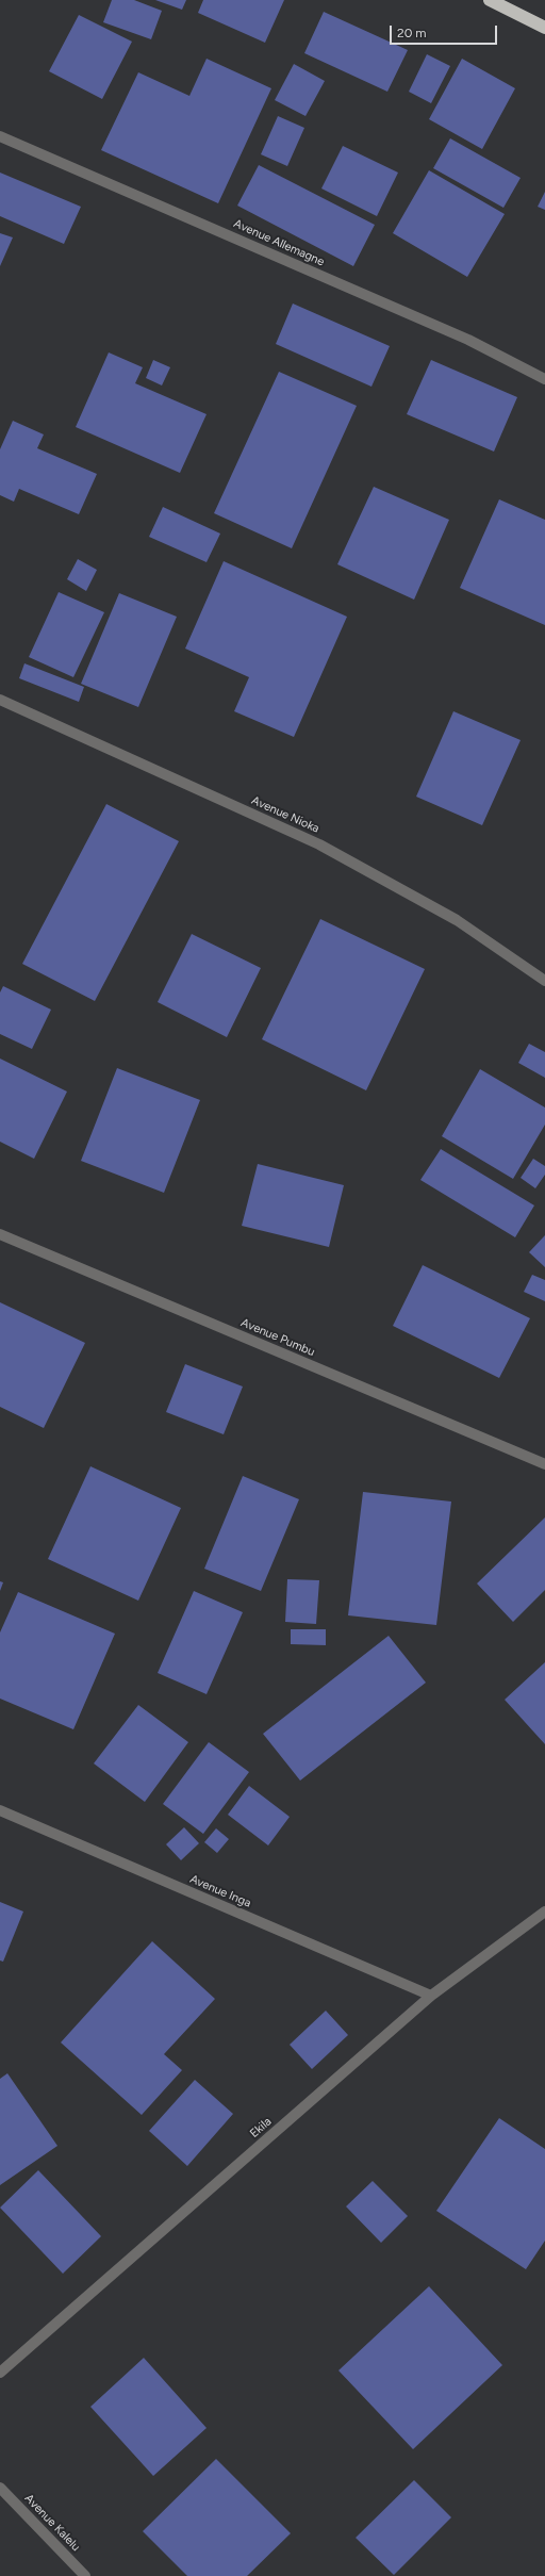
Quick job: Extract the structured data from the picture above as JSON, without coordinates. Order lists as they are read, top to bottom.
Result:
{
  "streets": {
    "street": [
      "Avenue Allemagne",
      "Avenue Nioka",
      "Avenue Pumbu",
      "Avenue Inga",
      "Ekila",
      "Avenue Kalelu"
    ]
  },
  "crossings": [
    ["Avenue Inga", "Ekila"]
  ],
  "scale_bar": "20 m"
}
